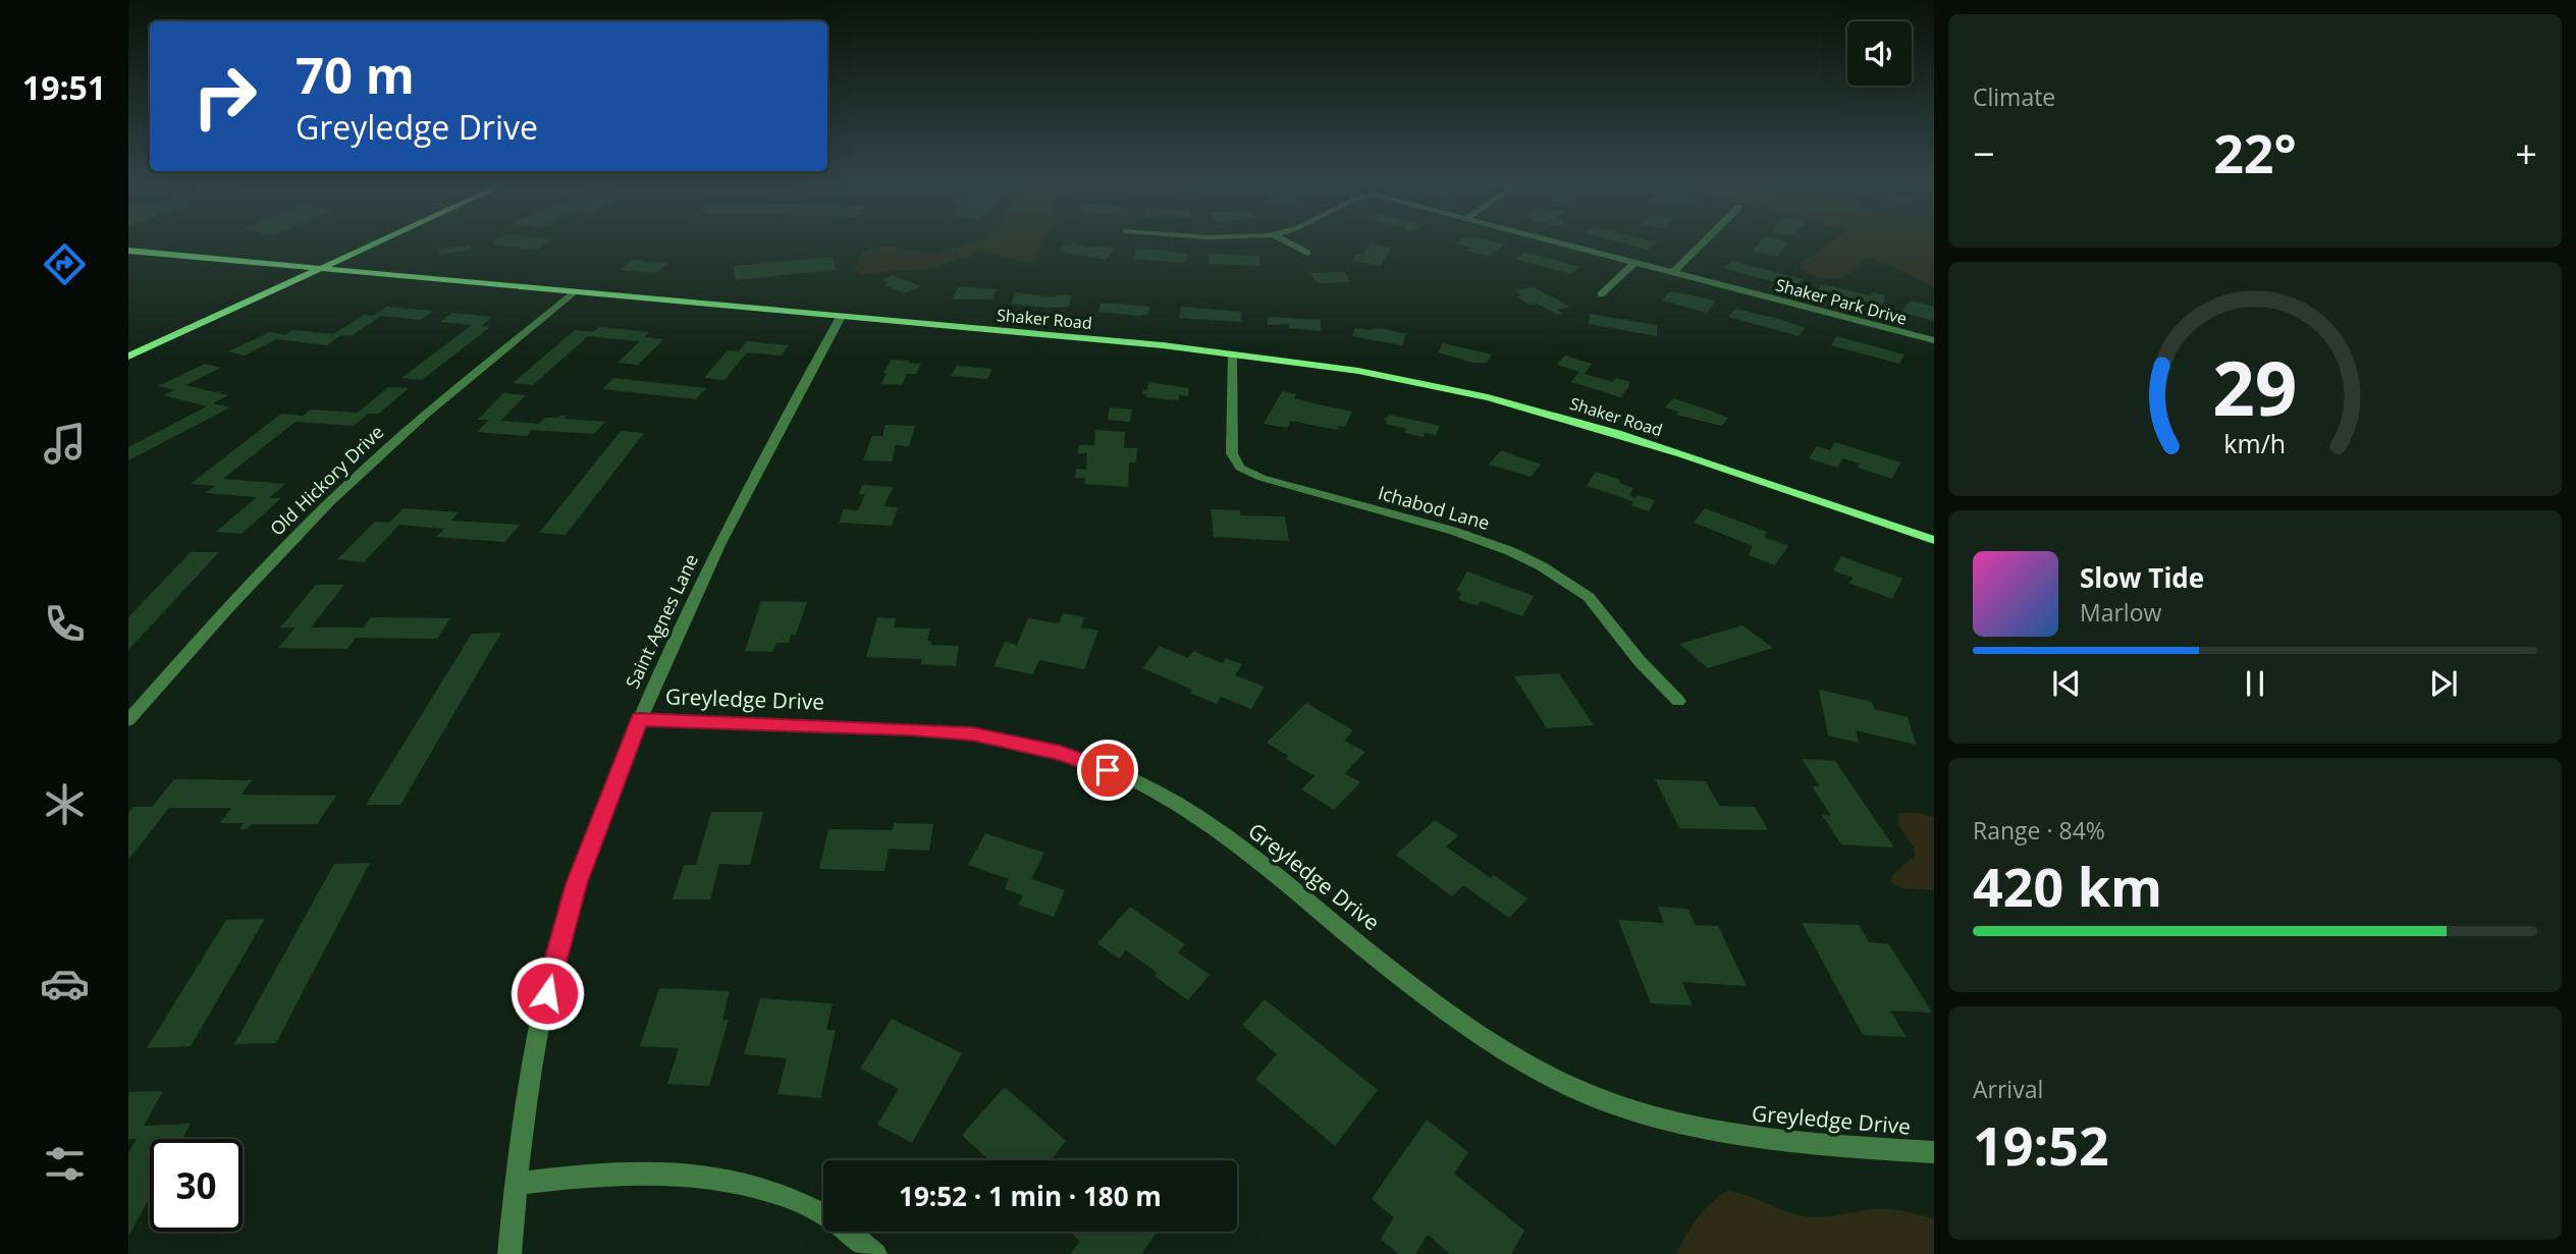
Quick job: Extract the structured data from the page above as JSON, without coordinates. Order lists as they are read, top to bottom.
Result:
{
  "streets": {
    "main road": ["Shaker Road"],
    "street": [
      "Shaker Park Drive",
      "Old Hickory Drive",
      "Ichabod Lane",
      "Saint Agnes Lane",
      "Greyledge Drive"
    ]
  },
  "crossings": [
    ["Shaker Road", "Old Hickory Drive"],
    ["Shaker Road", "Ichabod Lane"],
    ["Shaker Road", "Saint Agnes Lane"],
    ["Saint Agnes Lane", "Greyledge Drive"]
  ],
  "page": {
    "tabs": "19:51",
    "tile": [
      "Climate",
      ["Range · 84%", "420 km"],
      ["Arrival", "19:52"]
    ],
    "turn": ["70 m", "Greyledge Drive"],
    "heat": ["−", "22°", "+"],
    "song": ["Slow Tide", "Marlow"],
    "limit": "30",
    "trip": "19:52 · 1 min · 180 m",
    "gauge": ["29", "km/h"]
  }
}
